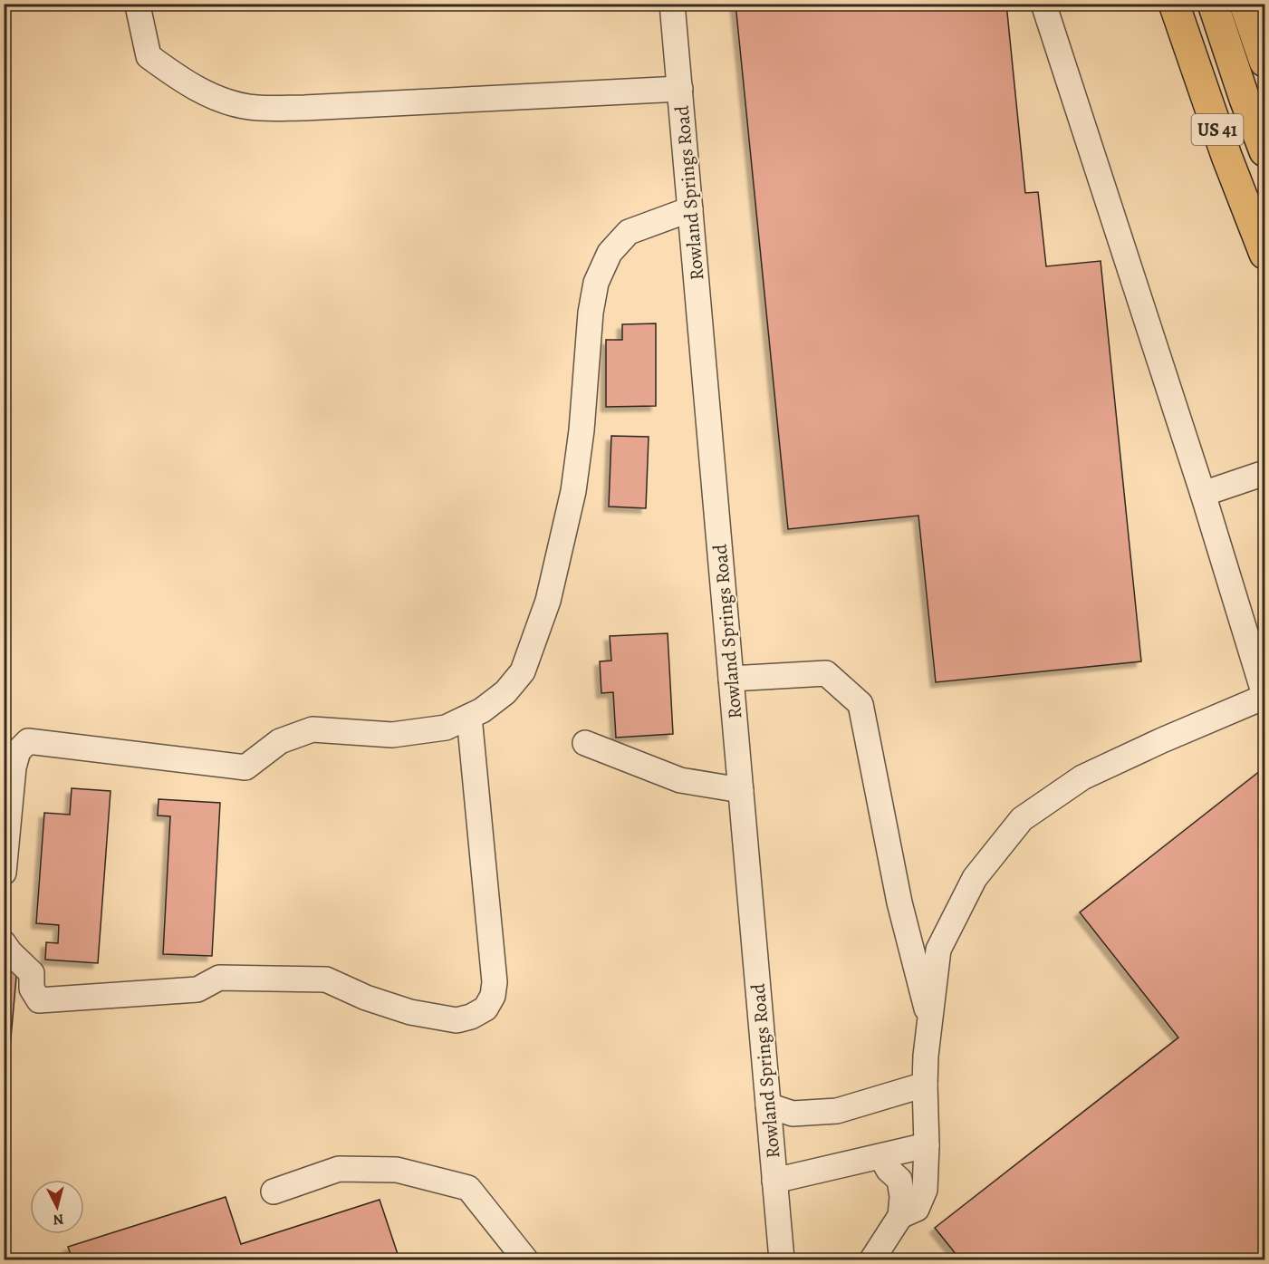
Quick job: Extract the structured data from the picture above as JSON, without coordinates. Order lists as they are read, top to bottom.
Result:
{
  "streets": {
    "main road": ["US 41"],
    "street": ["Rowland Springs Road"]
  },
  "north": "bottom"
}
